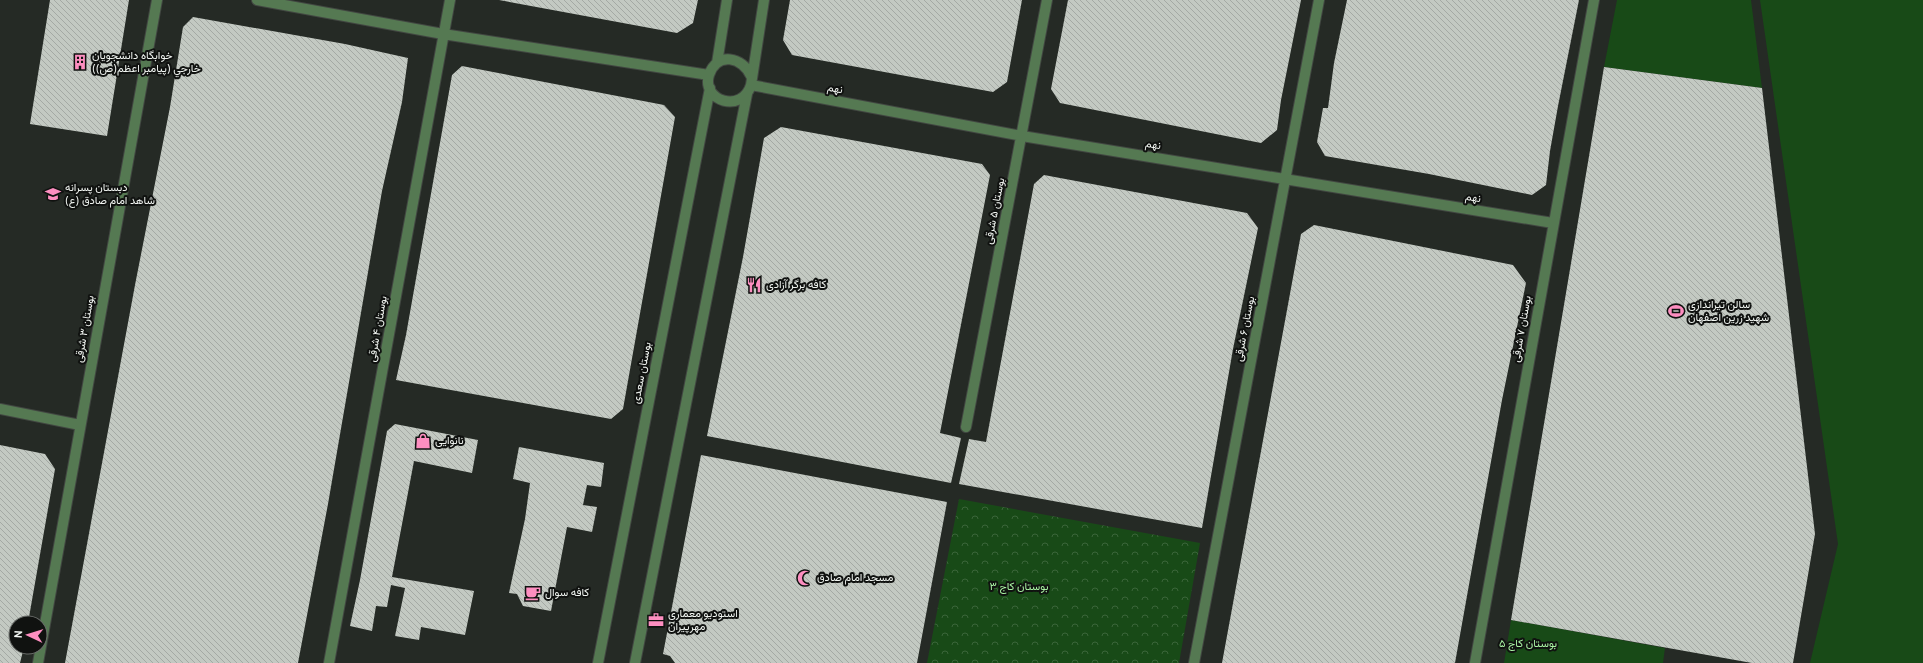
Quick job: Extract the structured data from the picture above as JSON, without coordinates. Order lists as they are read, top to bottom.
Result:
{
  "streets": {
    "street": [
      "نهم",
      "بوستان ۵ شرقی",
      "بوستان ۳ شرقی",
      "بوستان ۴ شرقی",
      "بوستان ۶ شرقی",
      "بوستان ۷ شرقی",
      "بوستان سعدی"
    ]
  },
  "crossings": [
    ["نهم", "بوستان ۵ شرقی"],
    ["نهم", "بوستان ۶ شرقی"],
    ["نهم", "بوستان ۷ شرقی"],
    ["نهم", "بوستان سعدی"]
  ],
  "parks": ["بوستان کاج ۳", "بوستان کاج ۵"],
  "places": {
    "building": ["خوابگاه دانشجويان خارجي (پيامبر اعظم(ص))"],
    "school or university": ["دبستان پسرانه شاهد امام صادق (ع)"],
    "restaurant": ["کافه برگر آزادی"],
    "sports": ["سالن تیراندازی شهید زرین اصفهان"],
    "shop": ["نانوایی"],
    "mosque": ["مسجد امام صادق"],
    "cafe": ["کافه سوال"],
    "office": ["استودیو معماری مهرپیران"]
  },
  "north": "left"
}
